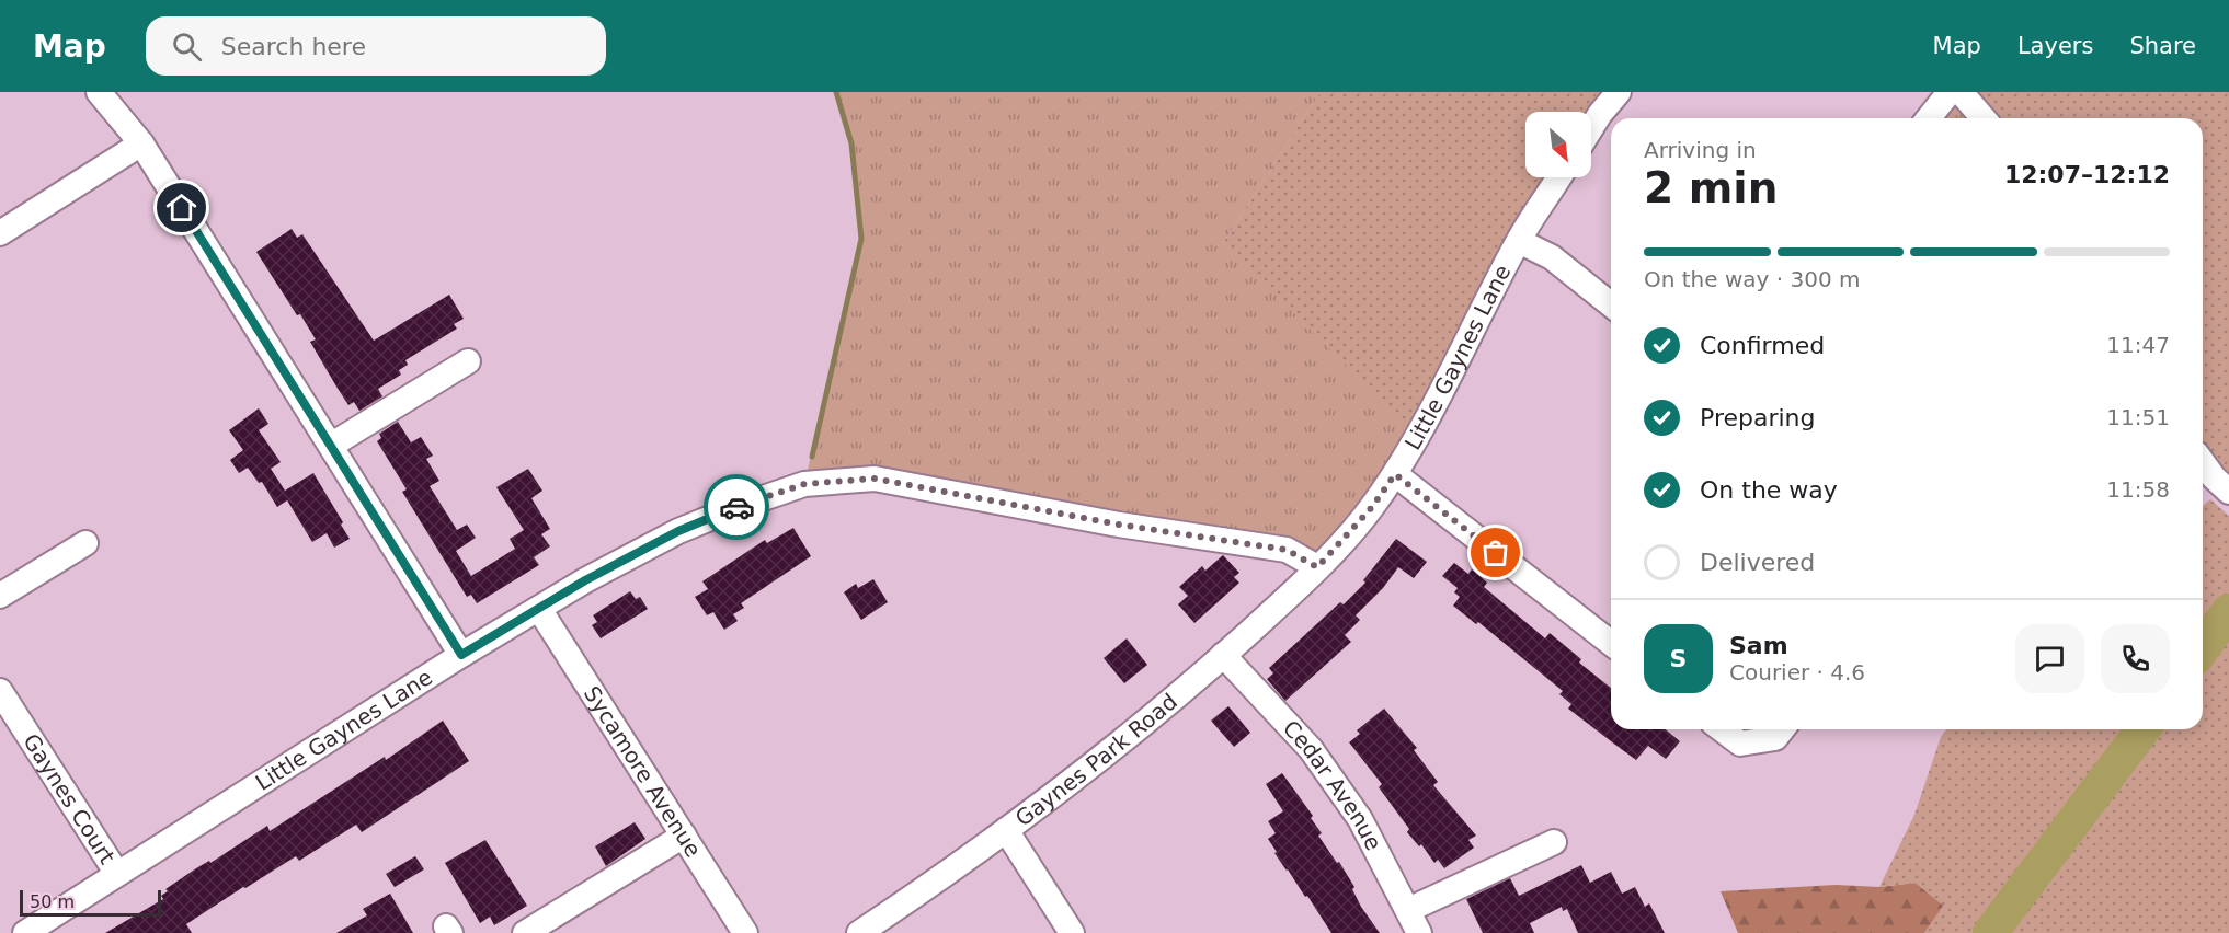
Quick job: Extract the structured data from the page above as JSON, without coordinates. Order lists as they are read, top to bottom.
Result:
{
  "streets": {
    "street": [
      "Little Gaynes Lane",
      "Gaynes Park Road",
      "Sycamore Avenue",
      "Cedar Avenue",
      "Gaynes Court"
    ]
  },
  "crossings": [
    ["Little Gaynes Lane", "Gaynes Park Road"],
    ["Little Gaynes Lane", "Sycamore Avenue"],
    ["Little Gaynes Lane", "Gaynes Court"],
    ["Gaynes Park Road", "Cedar Avenue"]
  ],
  "scale_bar": "50 m",
  "north": "bottom right",
  "page": {
    "header": "Map",
    "search": "Search here",
    "nav": ["Map", "Layers", "Share"],
    "heading": ["2 min", "Arriving in", "12:07–12:12"],
    "panel": ["Sam", "Courier · 4.6"],
    "bar": "On the way · 300 m",
    "list": [
      ["Confirmed", "11:47"],
      ["Preparing", "11:51"],
      ["On the way", "11:58"],
      "Delivered"
    ],
    "round": "S",
    "scale": "50 m"
  }
}
